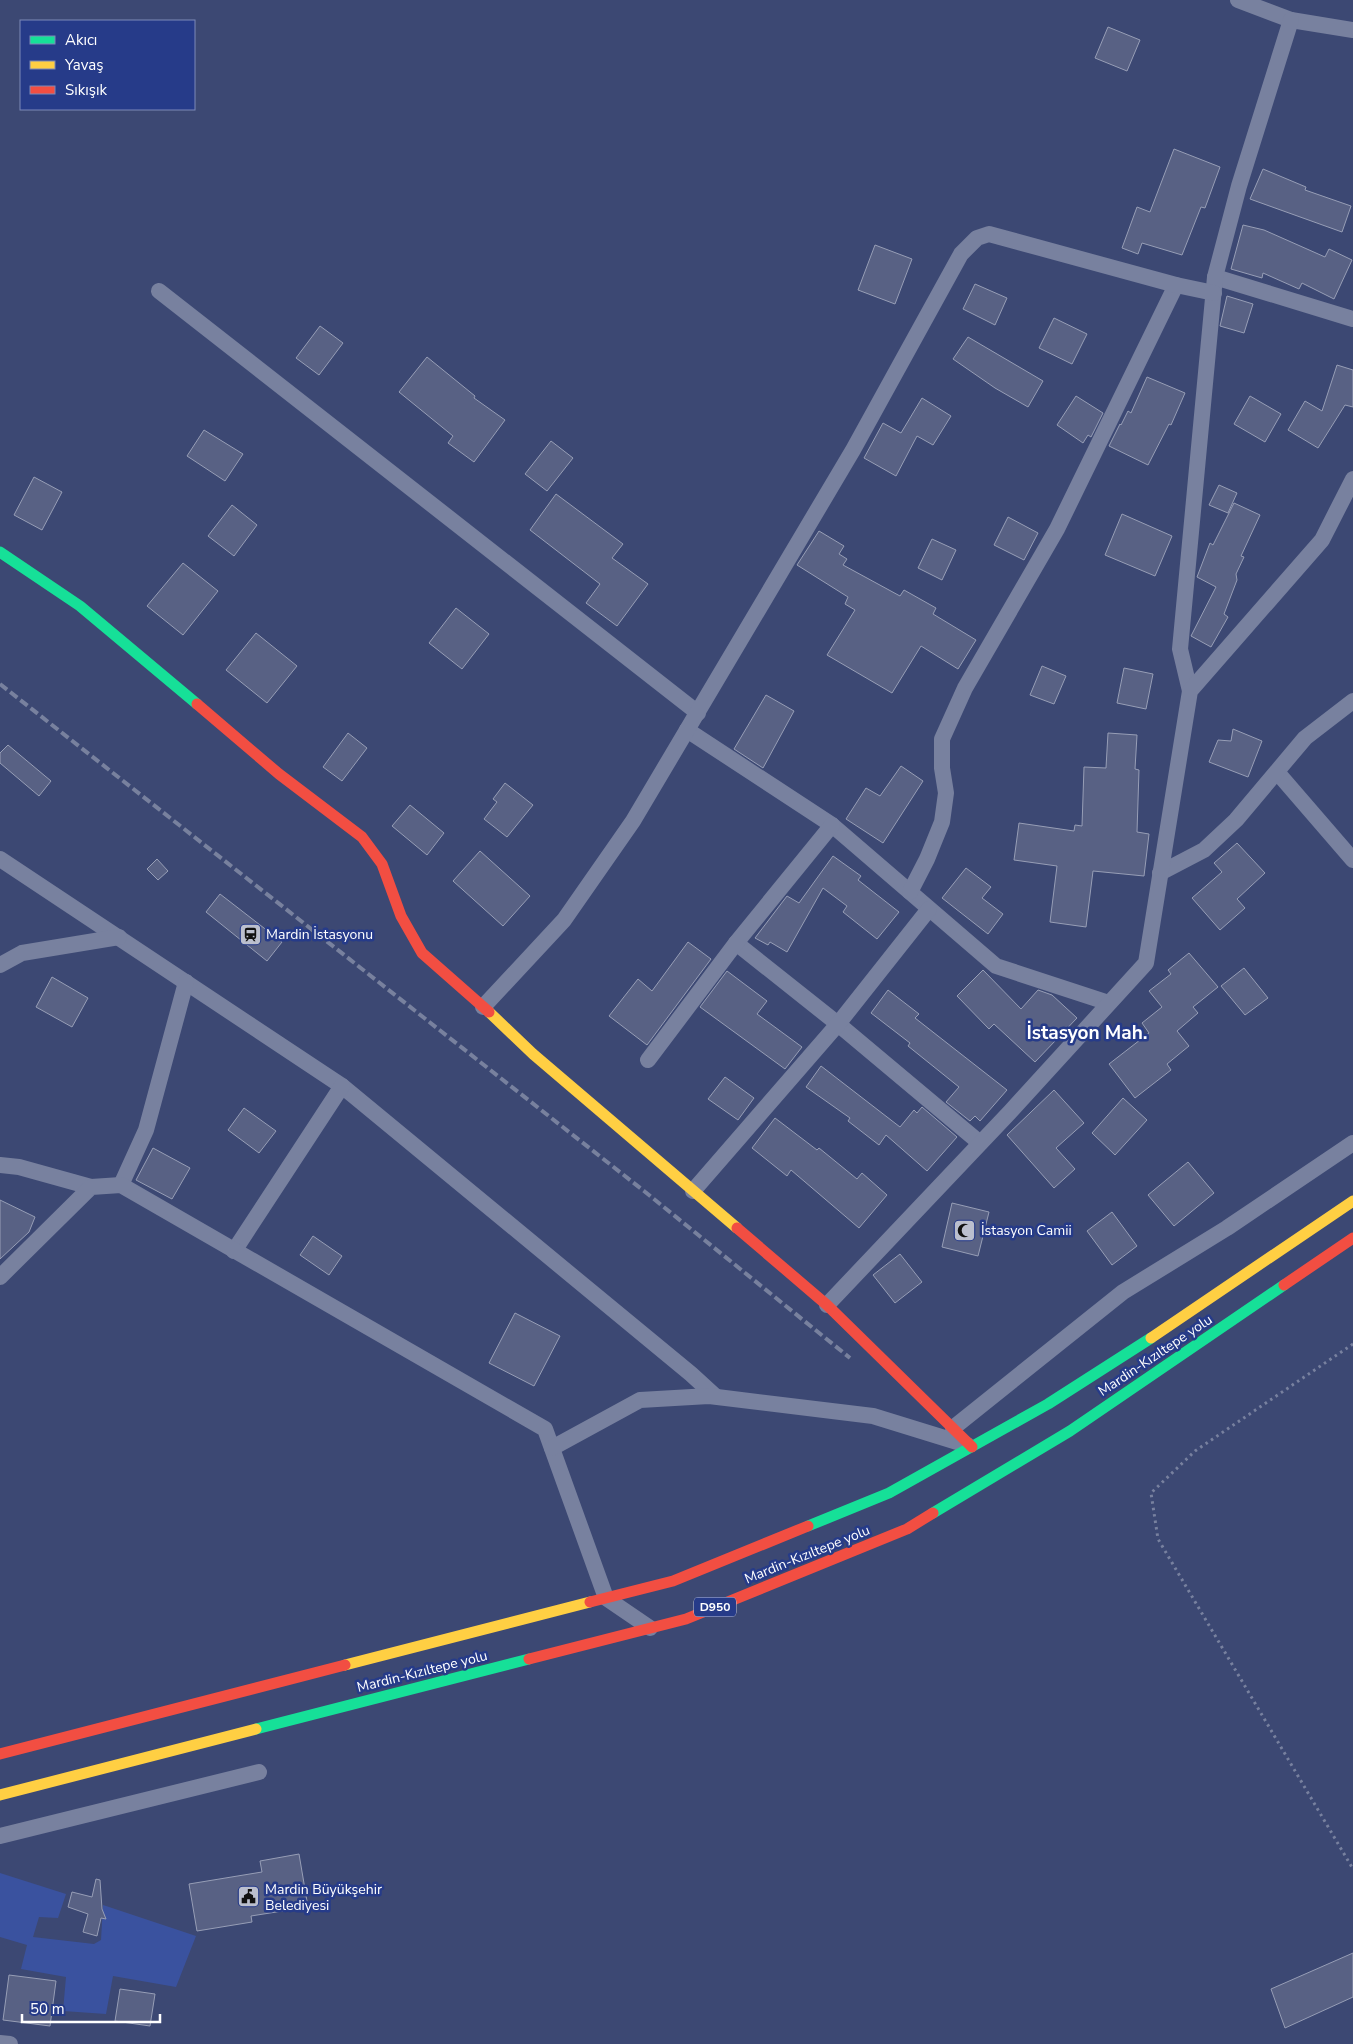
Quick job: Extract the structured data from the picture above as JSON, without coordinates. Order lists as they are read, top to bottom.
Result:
{
  "streets": {
    "main road": ["Mardin-Kızıltepe yolu", "D950"]
  },
  "districts": ["İstasyon Mah."],
  "places": {
    "station": ["Mardin İstasyonu"],
    "mosque": ["İstasyon Camii"],
    "public building": ["Mardin Büyükşehir Belediyesi"]
  },
  "legend": ["Akıcı", "Yavaş", "Sıkışık"],
  "scale_bar": "50 m"
}
